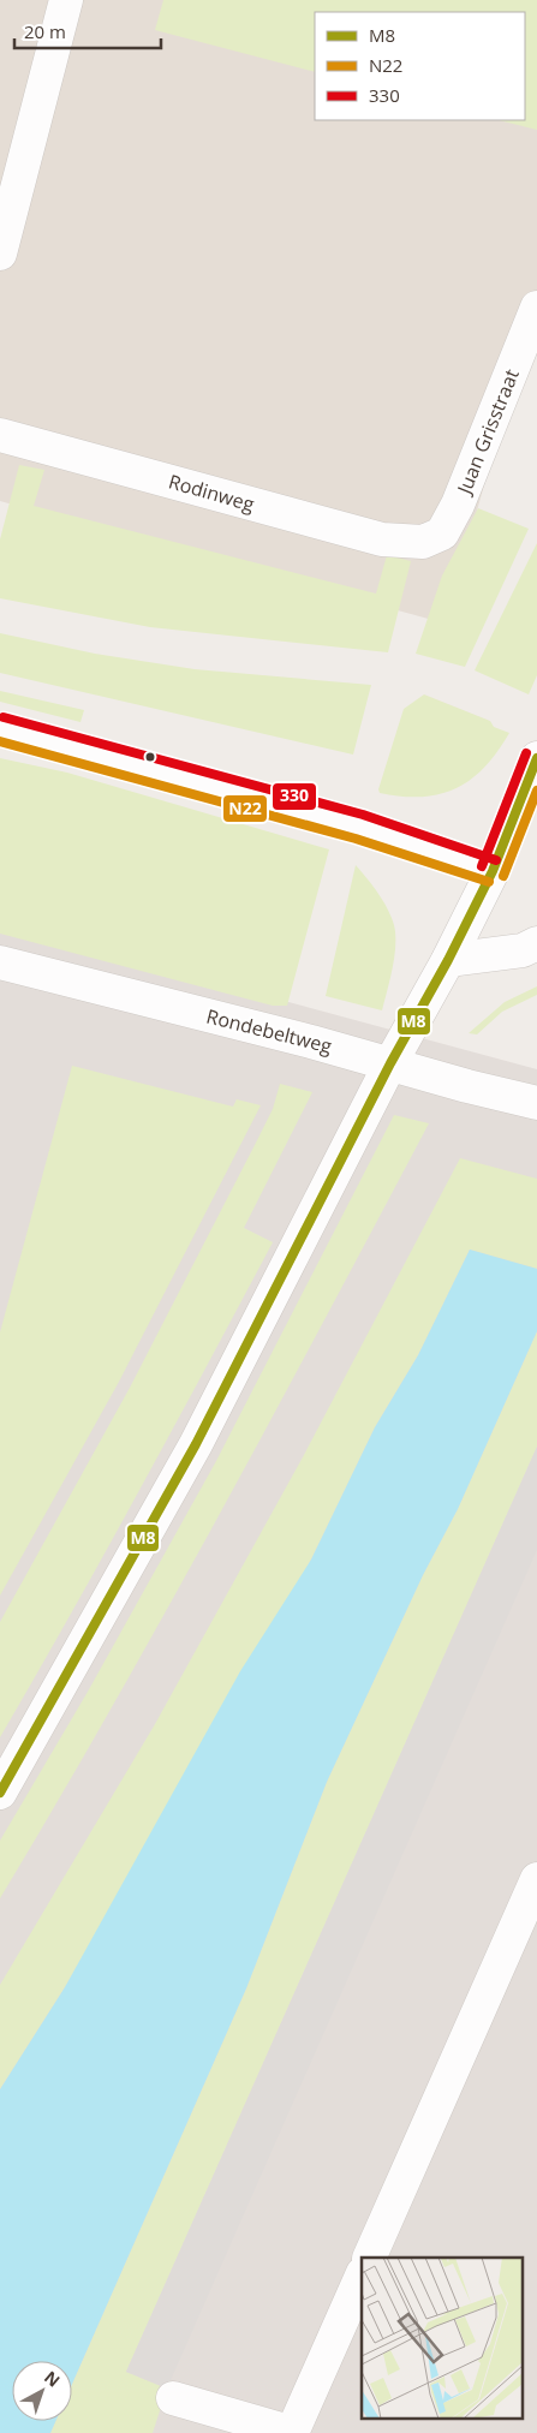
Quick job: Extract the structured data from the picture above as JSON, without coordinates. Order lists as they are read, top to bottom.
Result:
{
  "streets": {
    "street": ["Juan Grisstraat", "Rodinweg", "Rondebeltweg"]
  },
  "crossings": [
    ["Juan Grisstraat", "Rodinweg"]
  ],
  "lines": ["transit line 330", "transit line N22", "transit line M8"],
  "legend": ["M8", "N22", "330"],
  "scale_bar": "20 m",
  "north": "top right"
}
